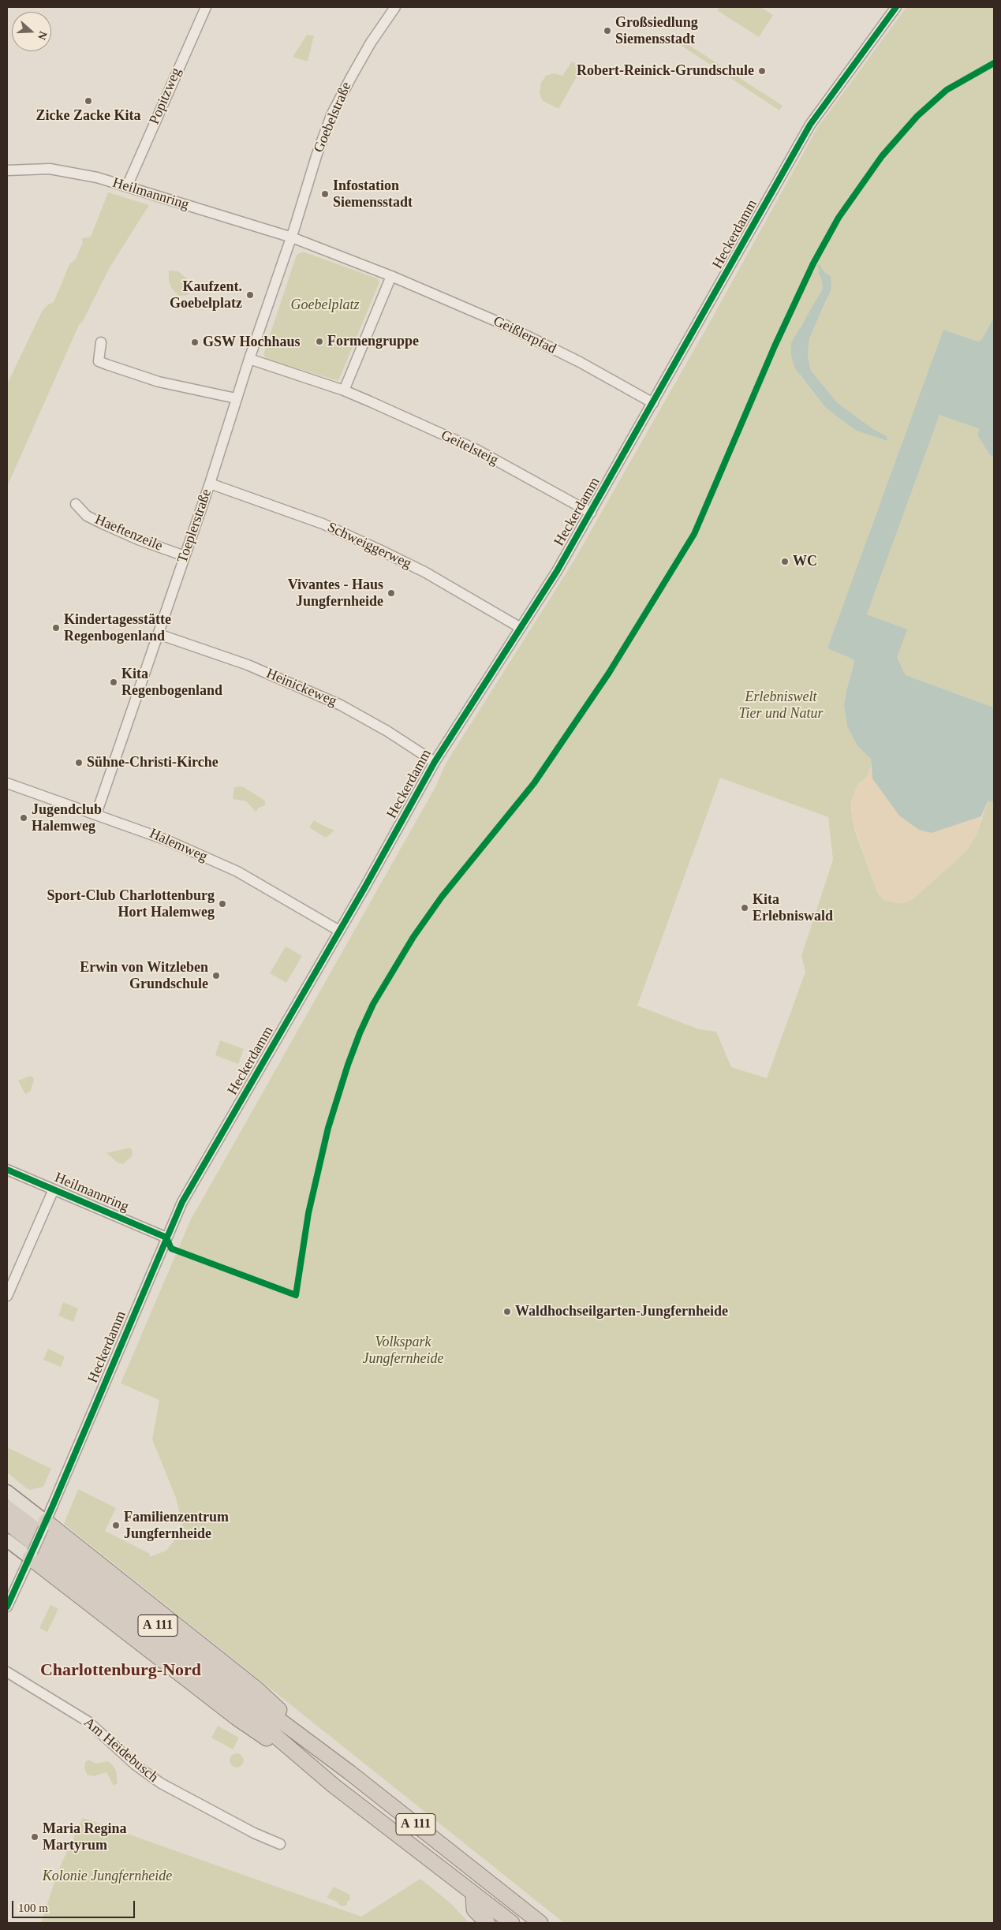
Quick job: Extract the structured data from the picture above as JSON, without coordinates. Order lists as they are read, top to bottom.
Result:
{
  "streets": {
    "highway": ["A 111"],
    "street": [
      "Popitzweg",
      "Goebelstraße",
      "Heilmannring",
      "Heckerdamm",
      "Geißlerpfad",
      "Geitelsteig",
      "Toeplerstraße",
      "Haeftenzeile",
      "Schweiggerweg",
      "Heinickeweg",
      "Halemweg",
      "Am Heidebusch"
    ]
  },
  "crossings": [
    ["Popitzweg", "Heilmannring"],
    ["Goebelstraße", "Heilmannring"],
    ["Goebelstraße", "Toeplerstraße"],
    ["Heilmannring", "Heckerdamm"],
    ["Heilmannring", "Toeplerstraße"],
    ["Heckerdamm", "Geißlerpfad"],
    ["Heckerdamm", "Geitelsteig"],
    ["Heckerdamm", "Schweiggerweg"],
    ["Heckerdamm", "Heinickeweg"],
    ["Heckerdamm", "Halemweg"],
    ["Toeplerstraße", "Haeftenzeile"],
    ["Toeplerstraße", "Schweiggerweg"],
    ["Toeplerstraße", "Heinickeweg"],
    ["Toeplerstraße", "Halemweg"]
  ],
  "districts": ["Charlottenburg-Nord"],
  "parks": [
    "Goebelplatz",
    "Erlebniswelt Tier und Natur",
    "Volkspark Jungfernheide",
    "Kolonie Jungfernheide"
  ],
  "places": [
    "Großsiedlung Siemensstadt",
    "Robert-Reinick-Grundschule",
    "Zicke Zacke Kita",
    "Infostation Siemensstadt",
    "Kaufzent. Goebelplatz",
    "Formengruppe",
    "GSW Hochhaus",
    "WC",
    "Vivantes - Haus Jungfernheide",
    "Kindertagesstätte Regenbogenland",
    "Kita Regenbogenland",
    "Sühne-Christi-Kirche",
    "Jugendclub Halemweg",
    "Sport-Club Charlottenburg Hort Halemweg",
    "Kita Erlebniswald",
    "Erwin von Witzleben Grundschule",
    "Waldhochseilgarten-Jungfernheide",
    "Familienzentrum Jungfernheide",
    "Maria Regina Martyrum"
  ],
  "scale_bar": "100 m",
  "north": "right"
}
